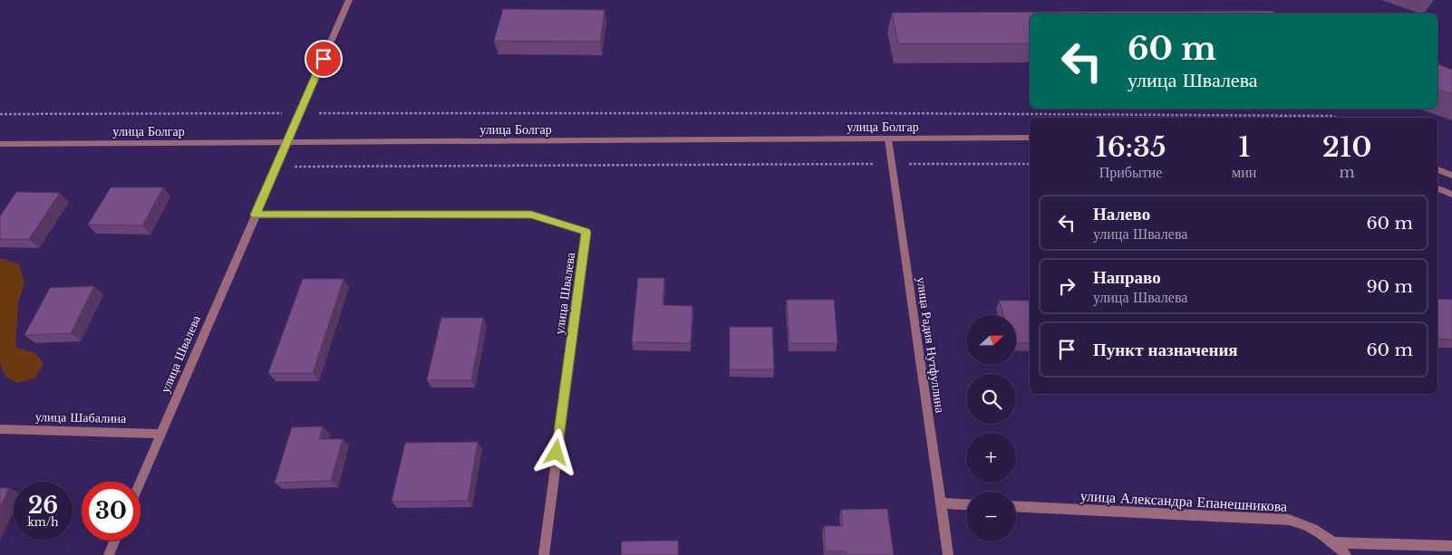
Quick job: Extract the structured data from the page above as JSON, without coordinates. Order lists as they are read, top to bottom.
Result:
{
  "streets": {
    "street": [
      "улица Болгар",
      "улица Швалева",
      "улица Радия Нутфуллина",
      "улица Шабалина",
      "улица Александра Епанешникова"
    ]
  },
  "crossings": [
    ["улица Болгар", "улица Швалева"],
    ["улица Болгар", "улица Радия Нутфуллина"],
    ["улица Швалева", "улица Шабалина"]
  ],
  "north": "right",
  "page": {
    "turn": ["60 m", "улица Швалева"],
    "eta": [
      "16:35",
      "Прибытие",
      "1",
      "мин",
      "210",
      "m"
    ],
    "list": [
      {
        "name": "Налево",
        "note": "улица Швалева",
        "value": "60 m"
      },
      {
        "name": "Направо",
        "note": "улица Швалева",
        "value": "90 m"
      },
      {
        "name": "Пункт назначения",
        "value": "60 m"
      }
    ],
    "map_buttons": ["+", "−"],
    "speed": "26 km/h",
    "limit": "30"
  }
}
